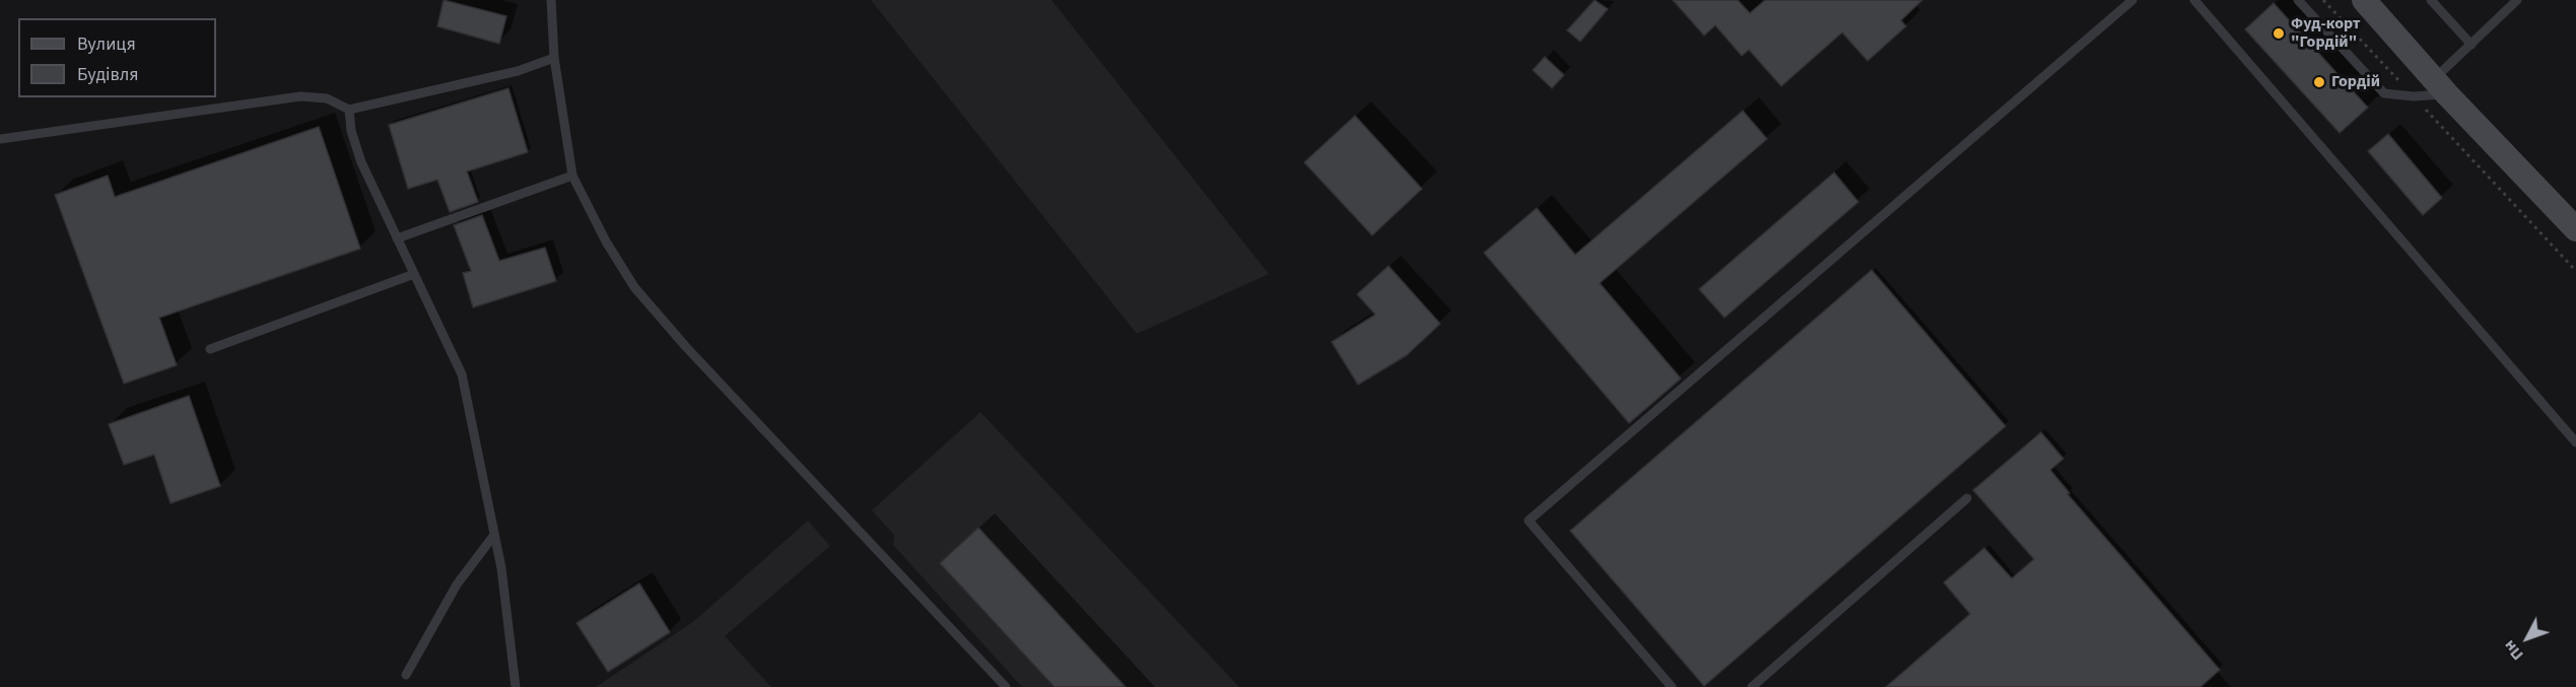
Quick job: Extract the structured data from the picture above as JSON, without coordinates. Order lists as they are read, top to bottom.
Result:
{
  "places": ["Фуд-корт \"Гордій\"", "Гордій"],
  "legend": ["Вулиця", "Будівля"],
  "north": "bottom left"
}
